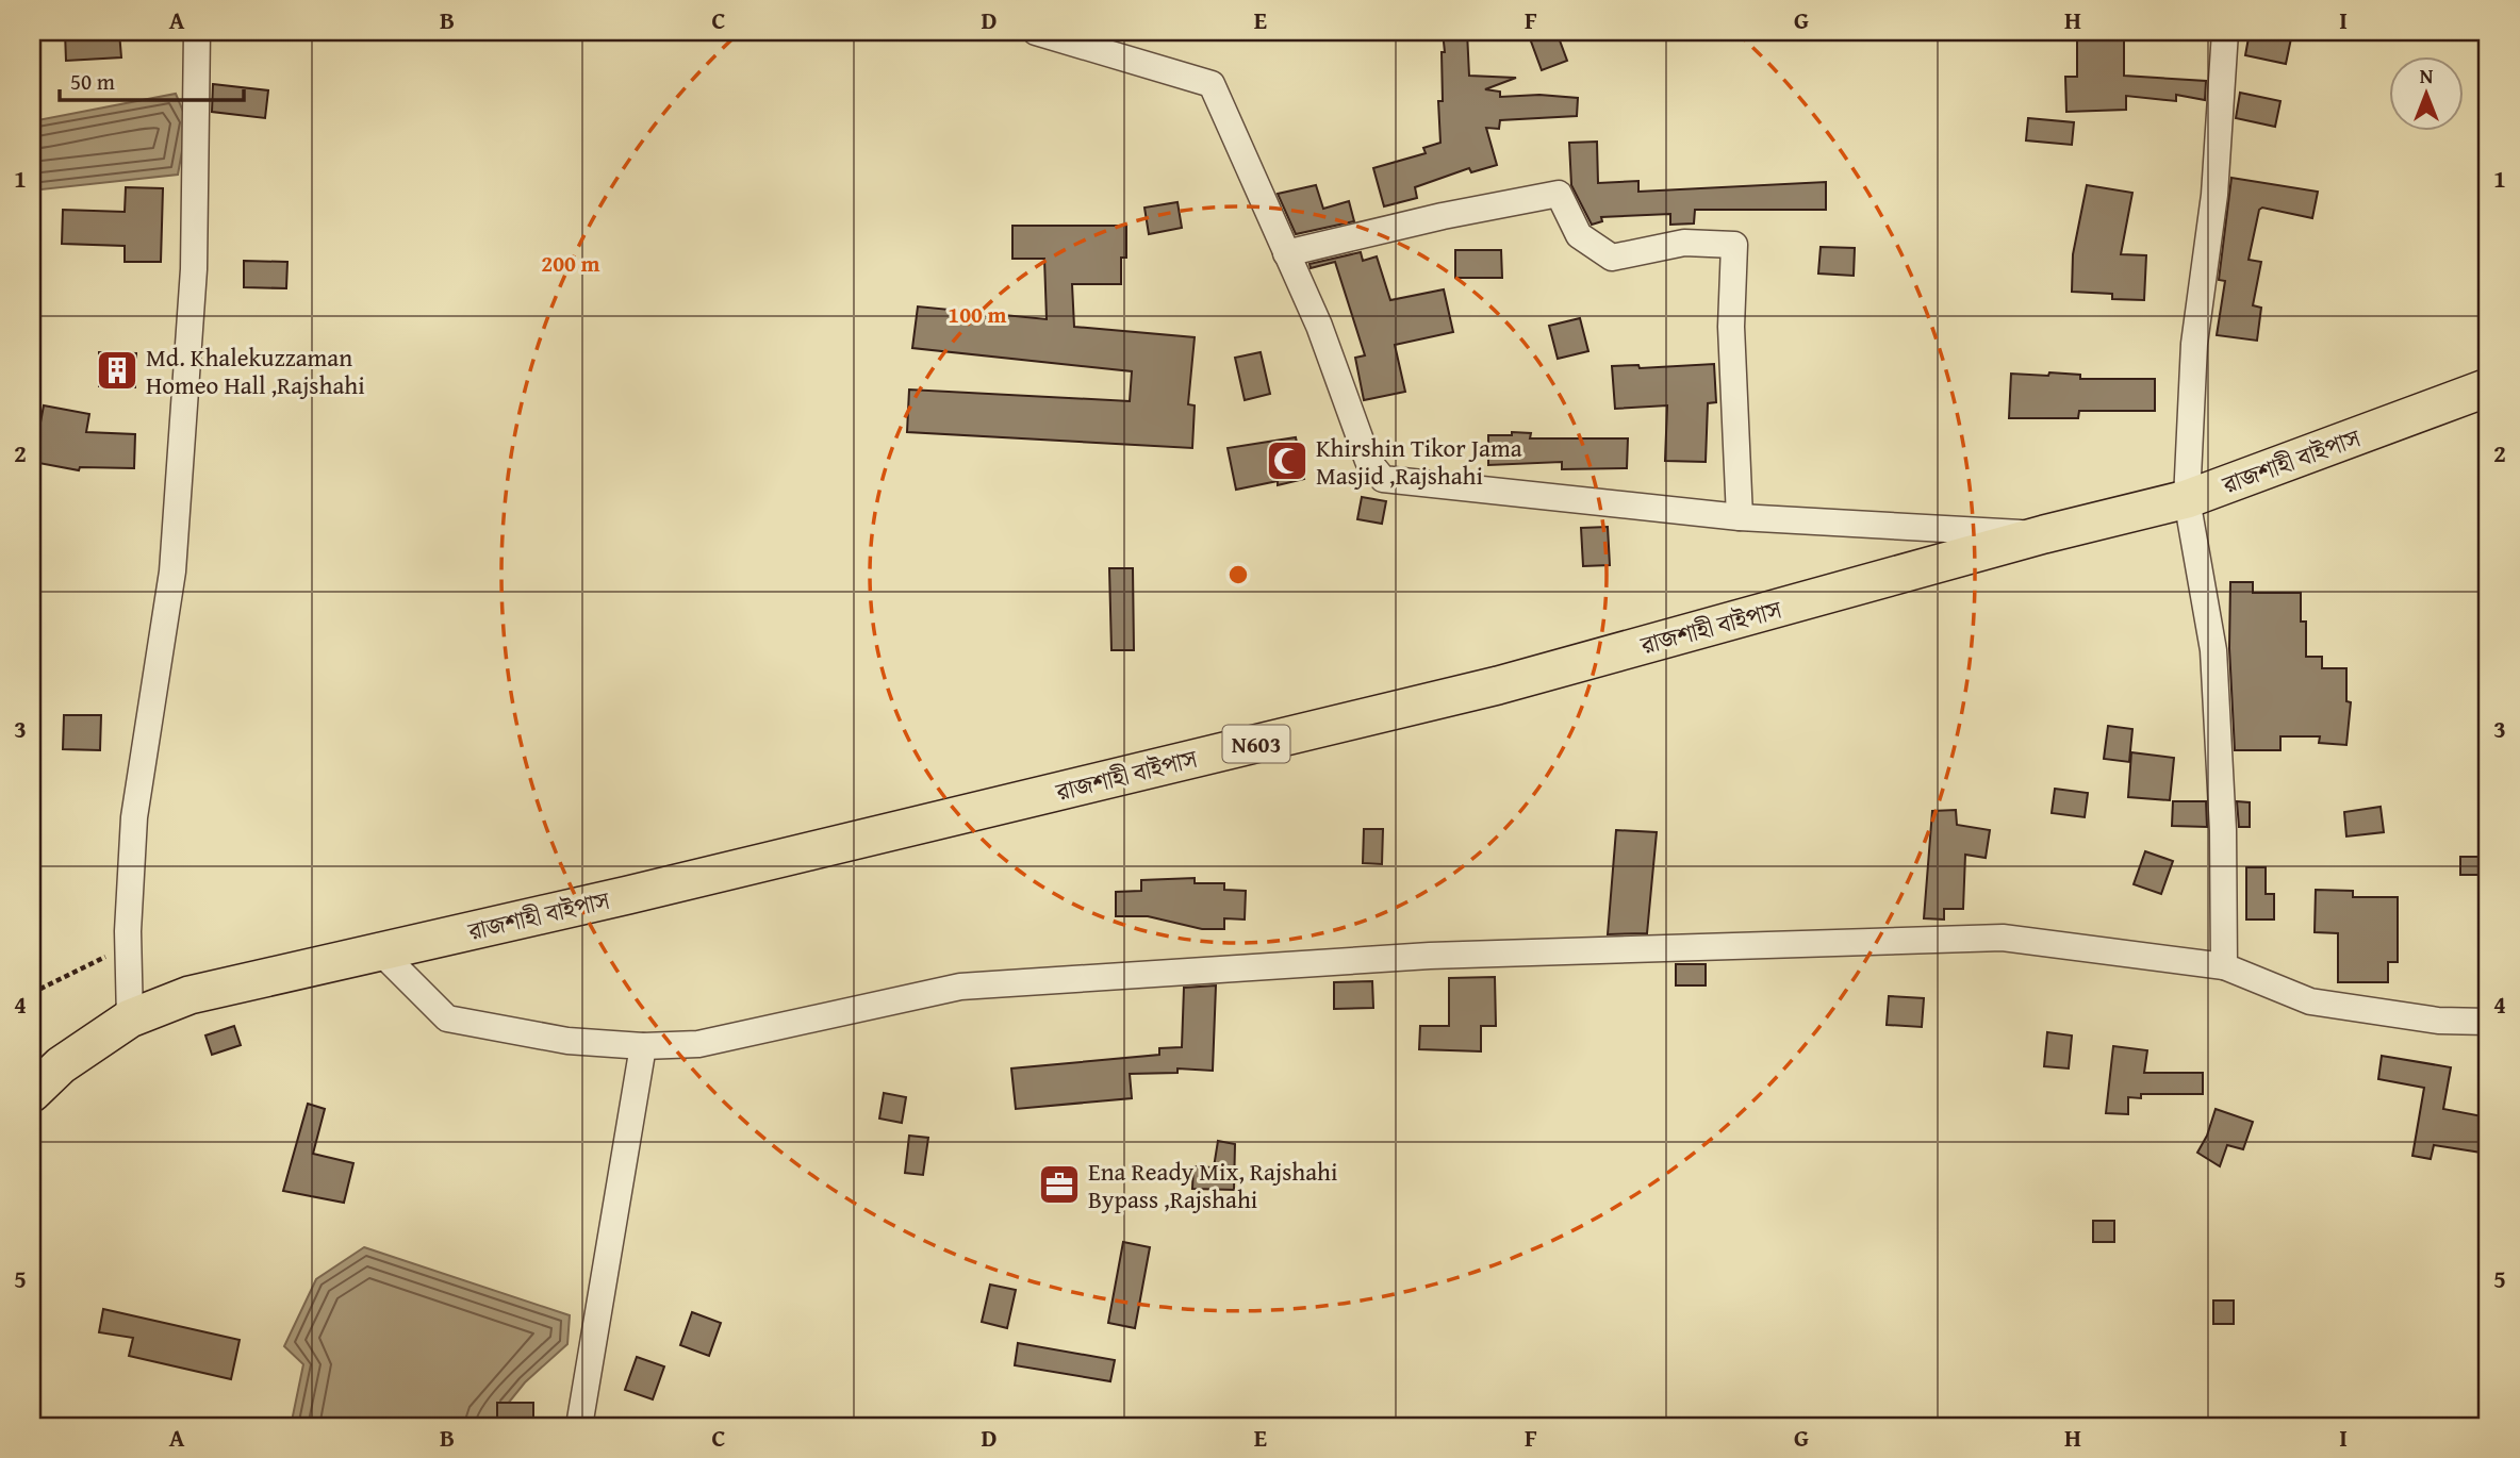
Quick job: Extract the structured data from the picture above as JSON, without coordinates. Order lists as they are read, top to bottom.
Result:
{
  "streets": {
    "highway": ["রাজশাহী বাইপাস", "N603"]
  },
  "places": {
    "building": ["Md. Khalekuzzaman Homeo Hall ,Rajshahi"],
    "mosque": ["Khirshin Tikor Jama Masjid ,Rajshahi"],
    "office": ["Ena Ready Mix, Rajshahi Bypass ,Rajshahi"]
  },
  "scale_bar": "50 m",
  "north": "top",
  "grid": {
    "columns": [
      "A",
      "B",
      "C",
      "D",
      "E",
      "F",
      "G",
      "H",
      "I"
    ],
    "rows": [
      "1",
      "2",
      "3",
      "4",
      "5"
    ]
  },
  "rings": ["200 m", "100 m"]
}
